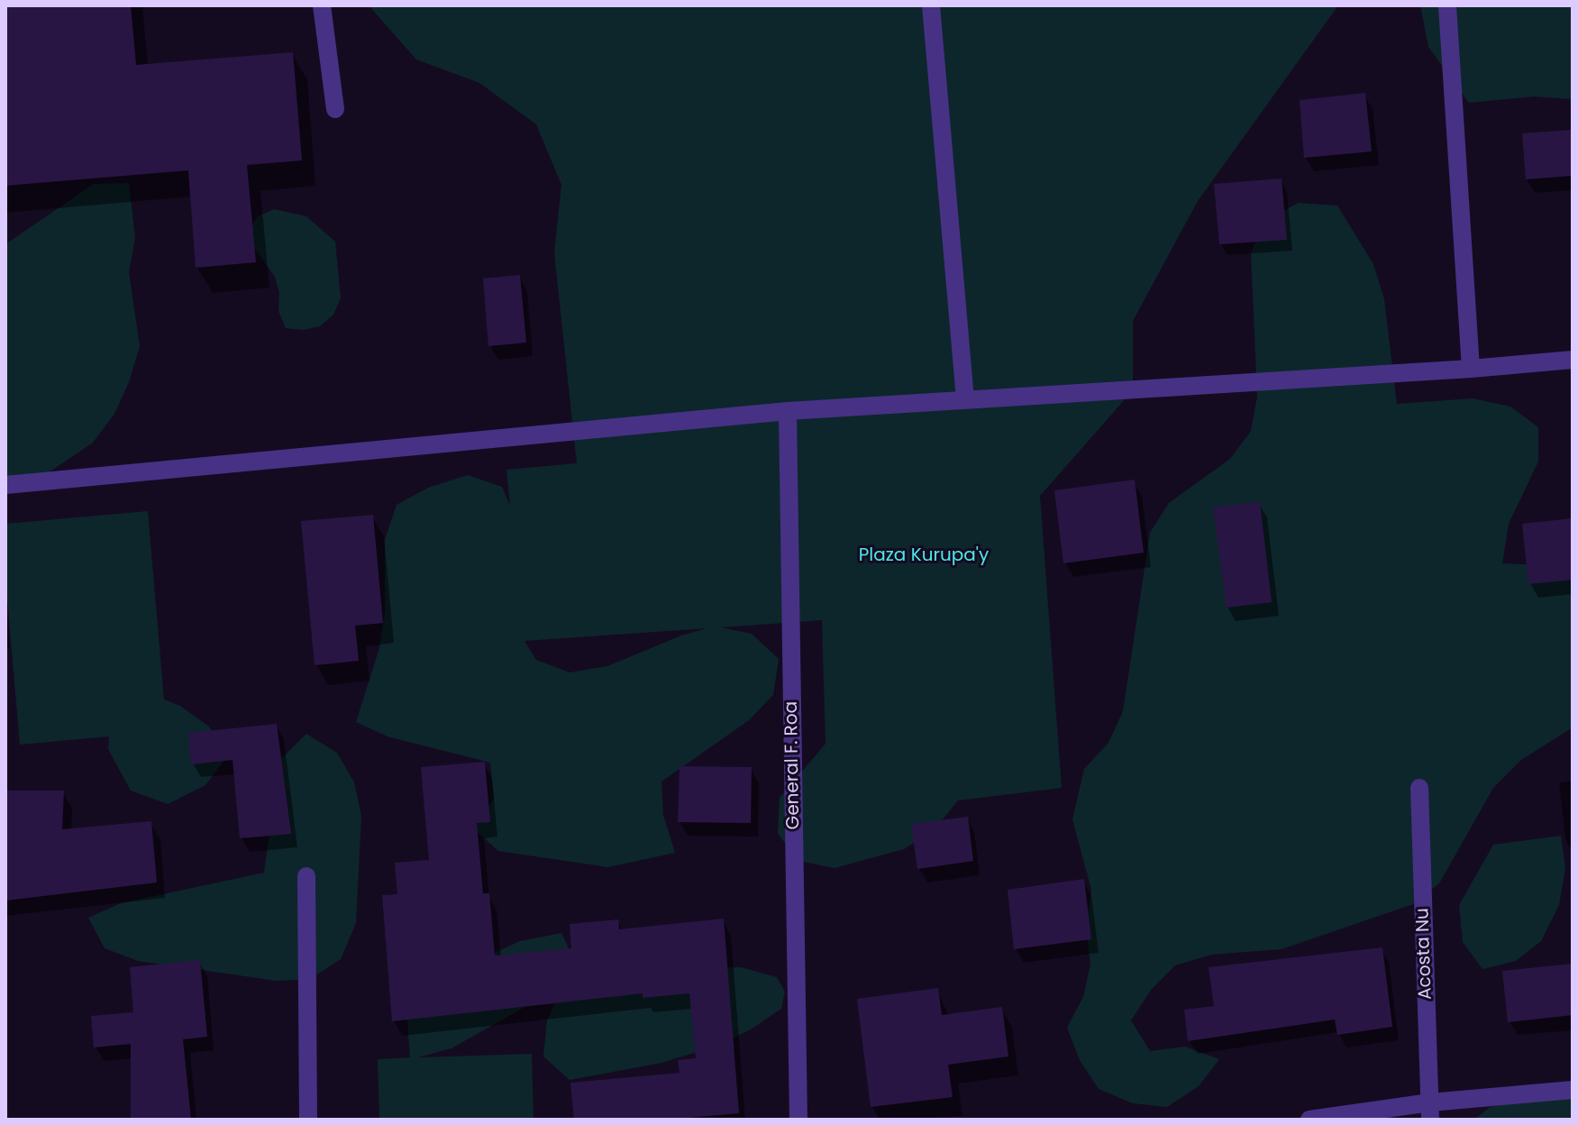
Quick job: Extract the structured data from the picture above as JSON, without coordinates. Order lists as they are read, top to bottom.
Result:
{
  "streets": {
    "street": ["General F. Roa", "Acosta Nu"]
  },
  "parks": ["Plaza Kurupa'y"]
}
